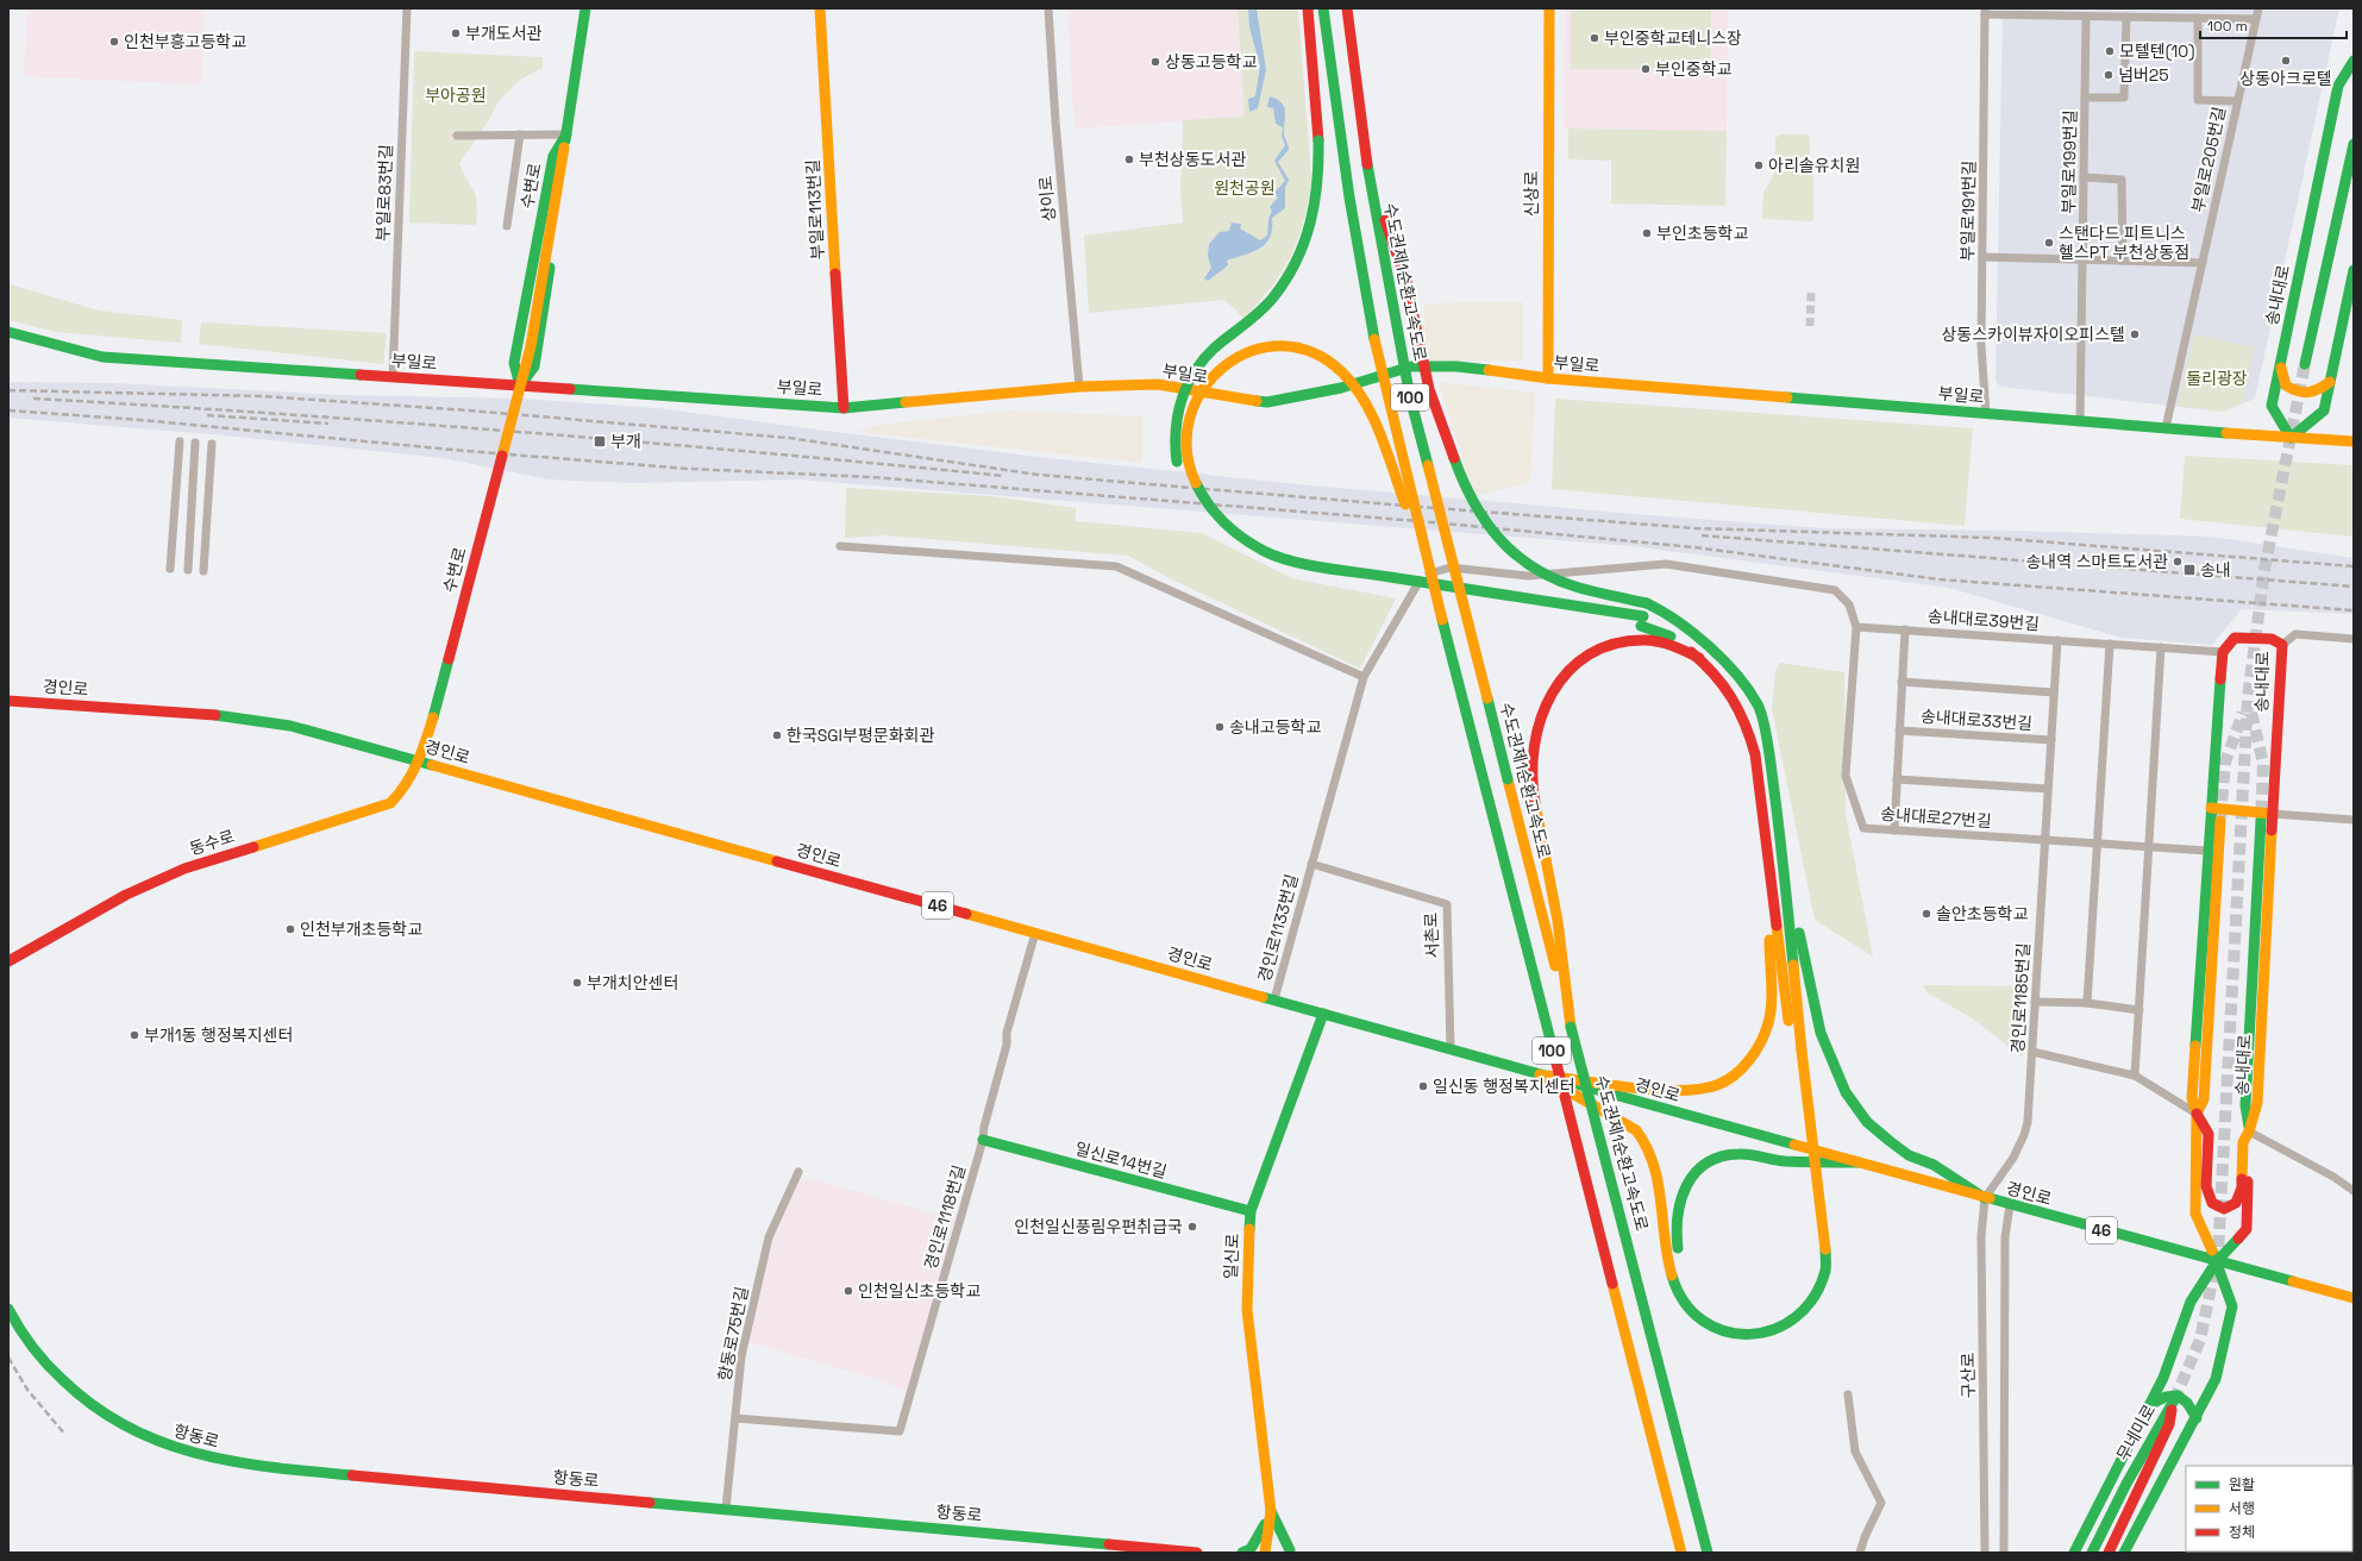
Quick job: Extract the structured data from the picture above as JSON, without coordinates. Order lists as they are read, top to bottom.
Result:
{
  "streets": {
    "main road": [
      "수변로",
      "신상로",
      "부일로113번길",
      "수도권제1순환고속도로",
      "송내대로",
      "부일로",
      "100",
      "경인로",
      "동수로",
      "46",
      "일신로14번길",
      "일신로",
      "무네미로",
      "항동로"
    ],
    "street": [
      "부일로205번길",
      "부일로199번길",
      "부일로83번길",
      "상이로",
      "부일로191번길",
      "송내대로39번길",
      "송내대로33번길",
      "송내대로27번길",
      "경인로1133번길",
      "서촌로",
      "경인로1185번길",
      "경인로1118번길",
      "항동로75번길",
      "구산로"
    ]
  },
  "crossings": [
    ["부일로205번길", "부일로"],
    ["부일로199번길", "부일로"],
    ["수변로", "부일로"],
    ["수변로", "경인로"],
    ["수변로", "동수로"],
    ["부일로83번길", "부일로"],
    ["신상로", "부일로"],
    ["상이로", "부일로"],
    ["부일로113번길", "부일로"],
    ["부일로191번길", "부일로"],
    ["송내대로", "부일로"],
    ["송내대로", "송내대로39번길"],
    ["송내대로", "경인로"],
    ["송내대로39번길", "송내대로33번길"],
    ["송내대로39번길", "송내대로27번길"],
    ["송내대로39번길", "경인로1133번길"],
    ["송내대로39번길", "경인로1185번길"],
    ["경인로", "동수로"],
    ["경인로", "경인로1133번길"],
    ["경인로", "서촌로"],
    ["경인로", "경인로1185번길"],
    ["경인로", "경인로1118번길"],
    ["경인로", "일신로"],
    ["경인로", "구산로"],
    ["송내대로33번길", "송내대로27번길"],
    ["송내대로33번길", "경인로1185번길"],
    ["송내대로27번길", "경인로1133번길"],
    ["송내대로27번길", "경인로1185번길"],
    ["경인로1133번길", "서촌로"],
    ["경인로1185번길", "구산로"],
    ["일신로14번길", "경인로1118번길"],
    ["일신로14번길", "일신로"],
    ["경인로1118번길", "항동로75번길"],
    ["항동로75번길", "항동로"]
  ],
  "parks": ["부아공원", "원천공원", "둘리광장"],
  "places": {
    "other": [
      "부개도서관",
      "부인중학교테니스장",
      "인천부흥고등학교",
      "모텔텐(10)",
      "상동아크로텔",
      "상동고등학교",
      "부인중학교",
      "넘버25",
      "부천상동도서관",
      "아리솔유치원",
      "부인초등학교",
      "스탠다드 피트니스 헬스PT 부천상동점",
      "상동스카이뷰자이오피스텔",
      "송내역 스마트도서관",
      "송내고등학교",
      "한국SGI부평문화회관",
      "솔안초등학교",
      "인천부개초등학교",
      "부개치안센터",
      "부개1동 행정복지센터",
      "일신동 행정복지센터",
      "인천일신풍림우편취급국",
      "인천일신초등학교"
    ],
    "transit": ["부개", "송내"]
  },
  "legend": ["원활", "서행", "정체"],
  "scale_bar": "100 m"
}
